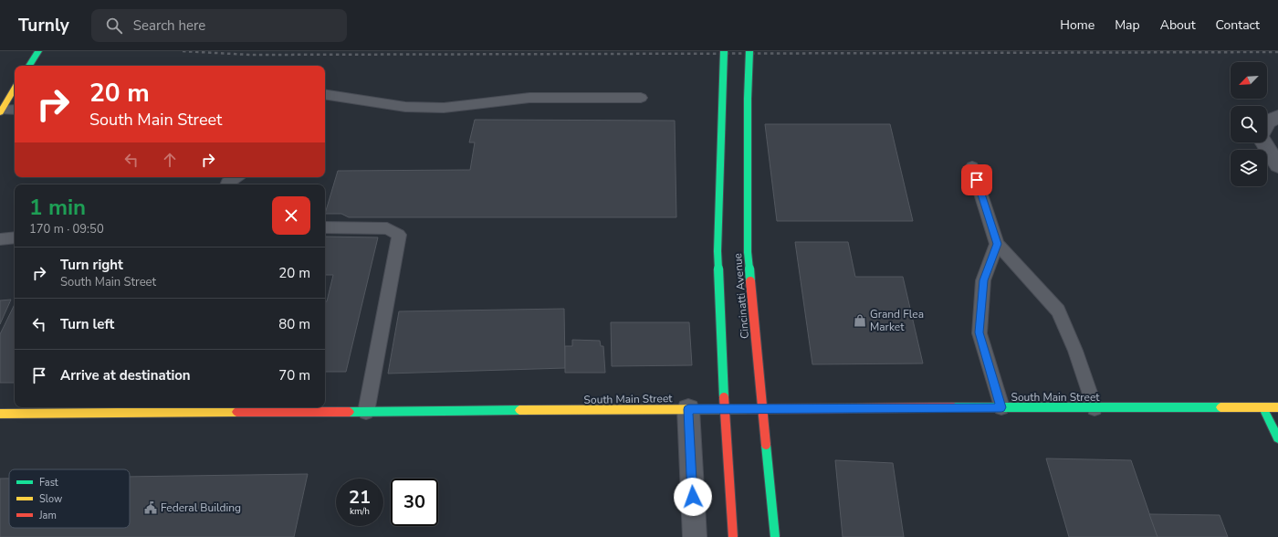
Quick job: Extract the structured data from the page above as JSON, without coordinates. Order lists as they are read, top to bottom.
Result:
{
  "streets": {
    "main road": ["Cincinatti Avenue", "South Main Street"]
  },
  "places": {
    "shop": ["Grand Flea Market"],
    "public building": ["Federal Building"]
  },
  "legend": ["Fast", "Slow", "Jam"],
  "north": "bottom left",
  "page": {
    "header": "Turnly",
    "search": "Search here",
    "nav": [
      "Home",
      "Map",
      "About",
      "Contact"
    ],
    "turn": ["20 m", "South Main Street"],
    "heading": ["1 min", "170 m · 09:50"],
    "list": [
      {
        "name": "Turn right",
        "note": "South Main Street",
        "value": "20 m"
      },
      {
        "name": "Turn left",
        "value": "80 m"
      },
      {
        "name": "Arrive at destination",
        "value": "70 m"
      }
    ],
    "speed": "21 km/h",
    "limit": "30"
  }
}
